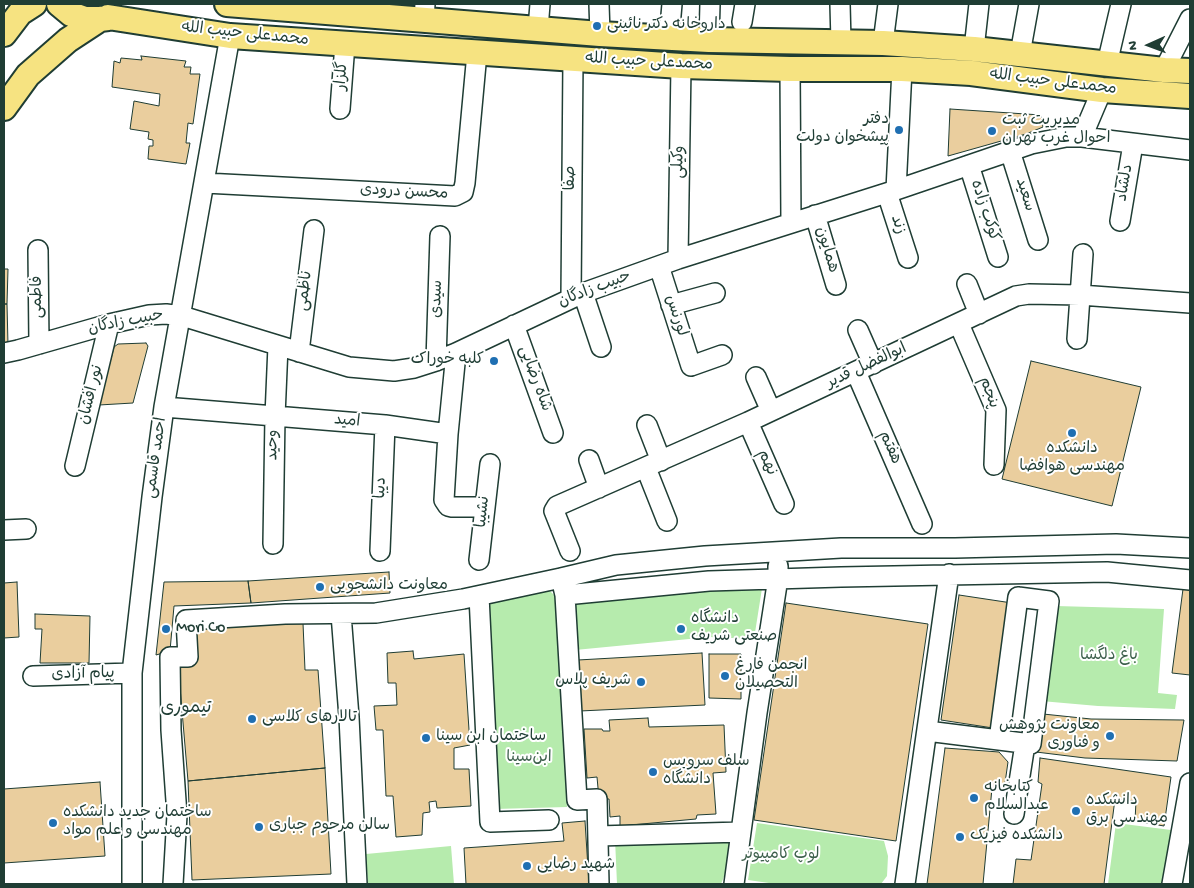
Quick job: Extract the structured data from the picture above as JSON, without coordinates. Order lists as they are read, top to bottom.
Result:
{
  "streets": {
    "main road": ["محمدعلی حبیب الله"],
    "street": [
      "گلزار",
      "وکیلی",
      "صفا",
      "دلشاد",
      "محسن درودی",
      "سعید",
      "کوکب زاده",
      "زند",
      "همایون",
      "حبیب زادگان",
      "ناظمی",
      "فاطمی",
      "سیدی",
      "لورنس",
      "ابوالفضل قدیر",
      "شاه رضایی",
      "پنجم",
      "نور افشان",
      "امید",
      "وحید",
      "هفتم",
      "احمد قاسمی",
      "نهم",
      "دیبا",
      "نشیبا",
      "پیام آزادی"
    ]
  },
  "crossings": [
    ["محمدعلی حبیب الله", "گلزار"],
    ["محمدعلی حبیب الله", "وکیلی"],
    ["محمدعلی حبیب الله", "صفا"],
    ["محمدعلی حبیب الله", "محسن درودی"],
    ["محمدعلی حبیب الله", "احمد قاسمی"],
    ["وکیلی", "حبیب زادگان"],
    ["صفا", "حبیب زادگان"],
    ["دلشاد", "حبیب زادگان"],
    ["محسن درودی", "احمد قاسمی"],
    ["سعید", "حبیب زادگان"],
    ["کوکب زاده", "حبیب زادگان"],
    ["زند", "حبیب زادگان"],
    ["همایون", "حبیب زادگان"],
    ["حبیب زادگان", "ناظمی"],
    ["حبیب زادگان", "فاطمی"],
    ["حبیب زادگان", "سیدی"],
    ["حبیب زادگان", "لورنس"],
    ["حبیب زادگان", "شاه رضایی"],
    ["حبیب زادگان", "نور افشان"],
    ["حبیب زادگان", "وحید"],
    ["حبیب زادگان", "احمد قاسمی"],
    ["ابوالفضل قدیر", "پنجم"],
    ["ابوالفضل قدیر", "هفتم"],
    ["ابوالفضل قدیر", "نهم"],
    ["امید", "وحید"],
    ["امید", "احمد قاسمی"],
    ["امید", "دیبا"],
    ["امید", "نشیبا"],
    ["احمد قاسمی", "پیام آزادی"]
  ],
  "districts": ["تیموری"],
  "parks": ["باغ دلگشا", "ابن‌سینا", "لوپ کامپیوتر"],
  "places": [
    "داروخانه دکتر نائینی",
    "دفتر پیشخوان دولت",
    "مدیریت ثبت احوال غرب تهران",
    "کلبه خوراک",
    "دانشکده مهندسی هوافضا",
    "معاونت دانشجویی",
    "Mori Co",
    "دانشگاه صنعتی شریف",
    "انجمن فارغ التحصیلان",
    "شریف پلاس",
    "تالارهای کلاسی",
    "معاونت پژوهش و فناوری",
    "ساختمان ابن سینا",
    "سلف سرویس دانشگاه",
    "کتابخانه عبدالسلام",
    "دانشکده مهندسی برق",
    "ساختمان جدید دانشکده مهندسی و علم مواد",
    "سالن مرحوم جباری",
    "دانشکده فیزیک",
    "شهید رضایی"
  ],
  "north": "left"
}
